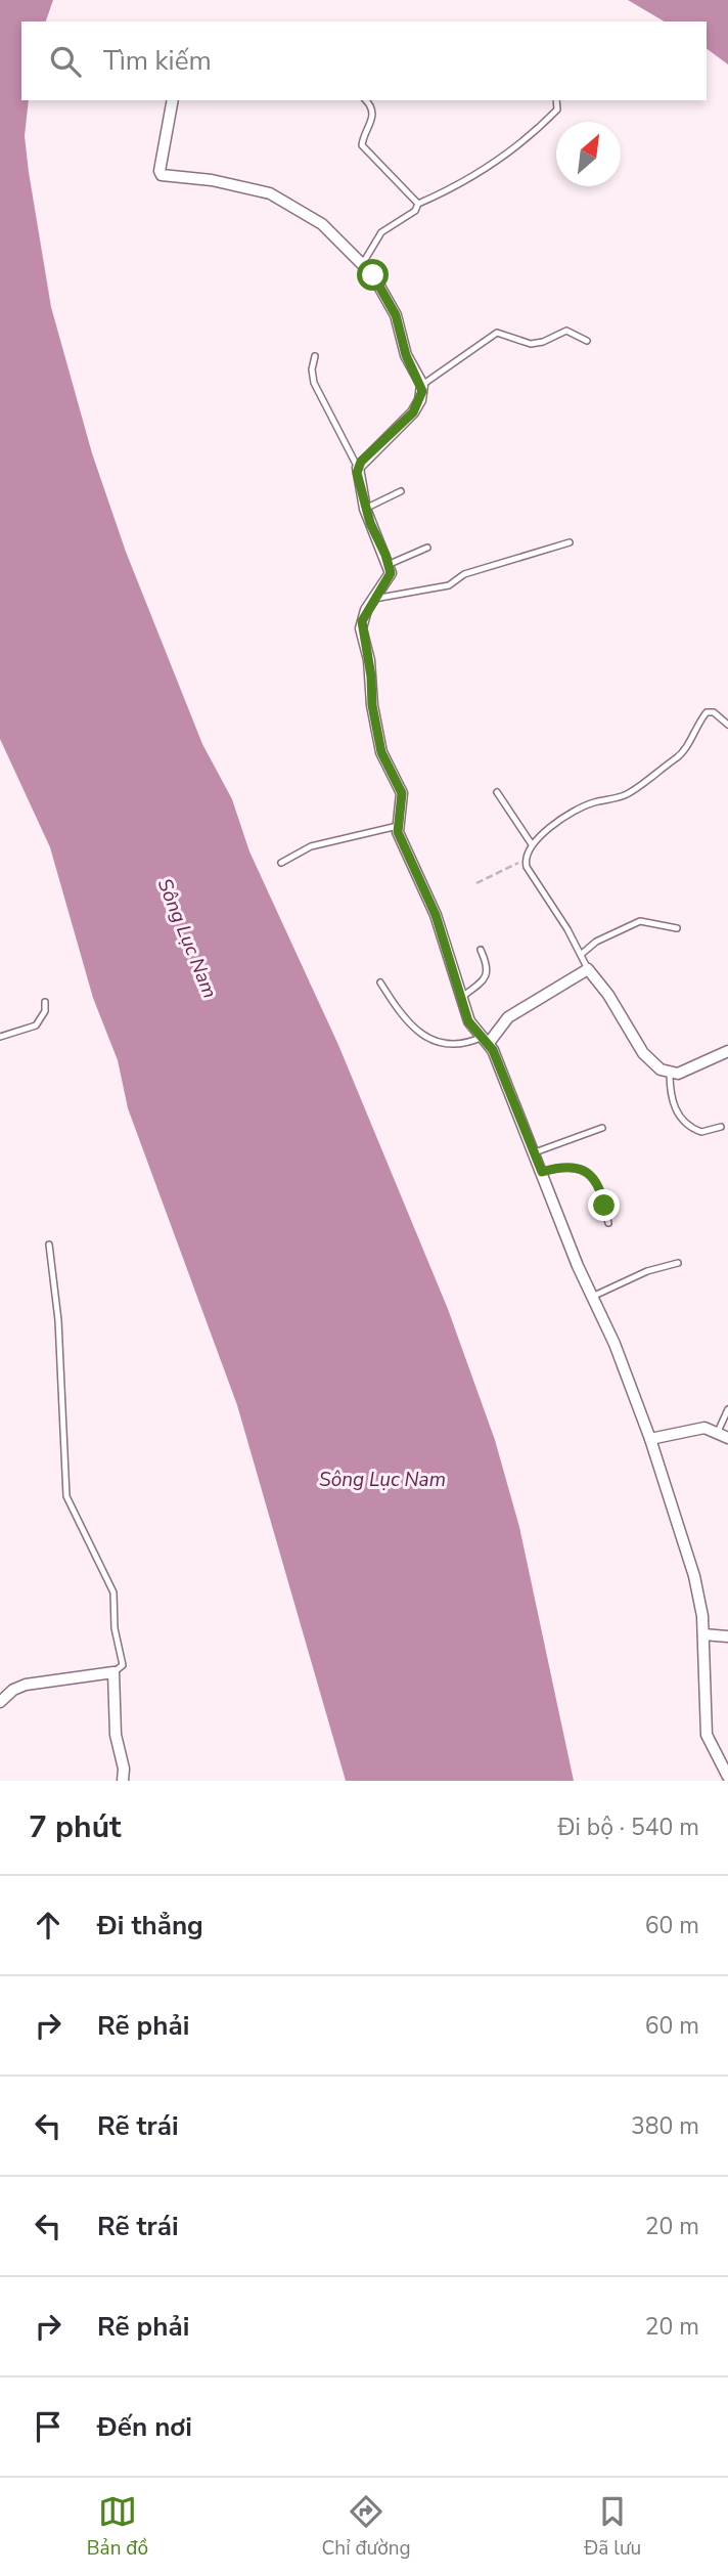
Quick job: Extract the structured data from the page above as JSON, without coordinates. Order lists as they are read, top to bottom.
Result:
{
  "water": ["Sông Lục Nam"],
  "north": "top right",
  "page": {
    "search": "Tìm kiếm",
    "heading": ["7 phút", "Đi bộ · 540 m"],
    "list": [
      ["Đi thẳng", "60 m"],
      ["Rẽ phải", "60 m"],
      ["Rẽ trái", "380 m"],
      ["Rẽ trái", "20 m"],
      ["Rẽ phải", "20 m"],
      "Đến nơi"
    ],
    "nav": ["Bản đồ", "Chỉ đường", "Đã lưu"]
  }
}
